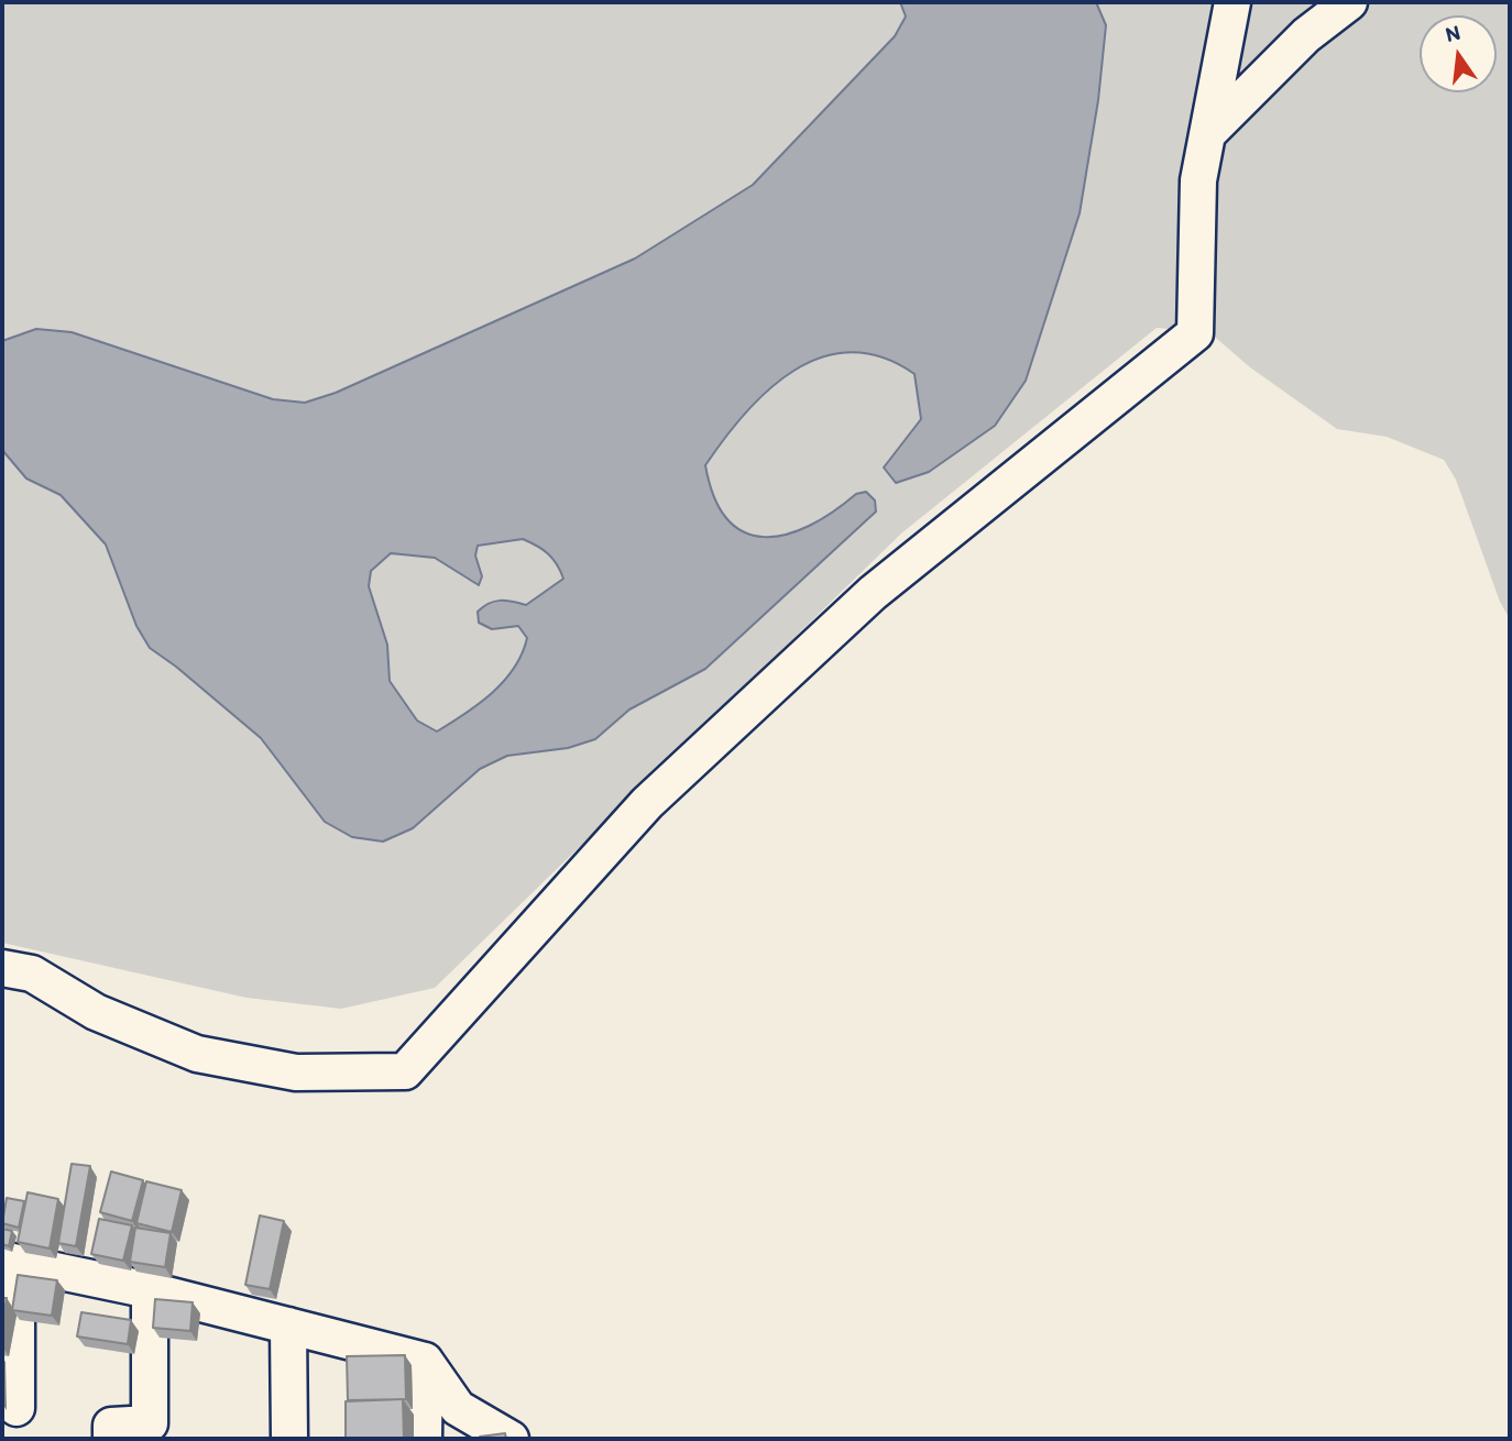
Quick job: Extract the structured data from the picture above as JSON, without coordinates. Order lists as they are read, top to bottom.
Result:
{
  "north": "top"
}
